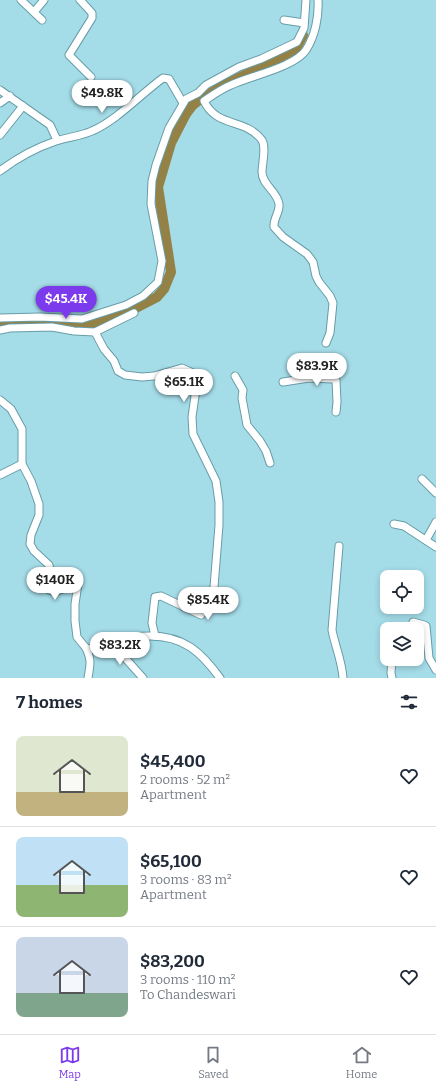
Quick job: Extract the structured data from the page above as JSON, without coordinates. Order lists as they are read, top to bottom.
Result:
{
  "page": {
    "price": [
      "$49.8K",
      "$45.4K",
      "$83.9K",
      "$65.1K",
      "$140K",
      "$85.4K",
      "$83.2K"
    ],
    "heading": "7 homes",
    "list": [
      {
        "name": "$45,400",
        "note": "2 rooms · 52 m² · Apartment"
      },
      {
        "name": "$65,100",
        "note": "3 rooms · 83 m² · Apartment"
      },
      {
        "name": "$83,200",
        "note": "3 rooms · 110 m² · To Chandeswari"
      }
    ],
    "tabs": ["Map", "Saved", "Home"]
  }
}
